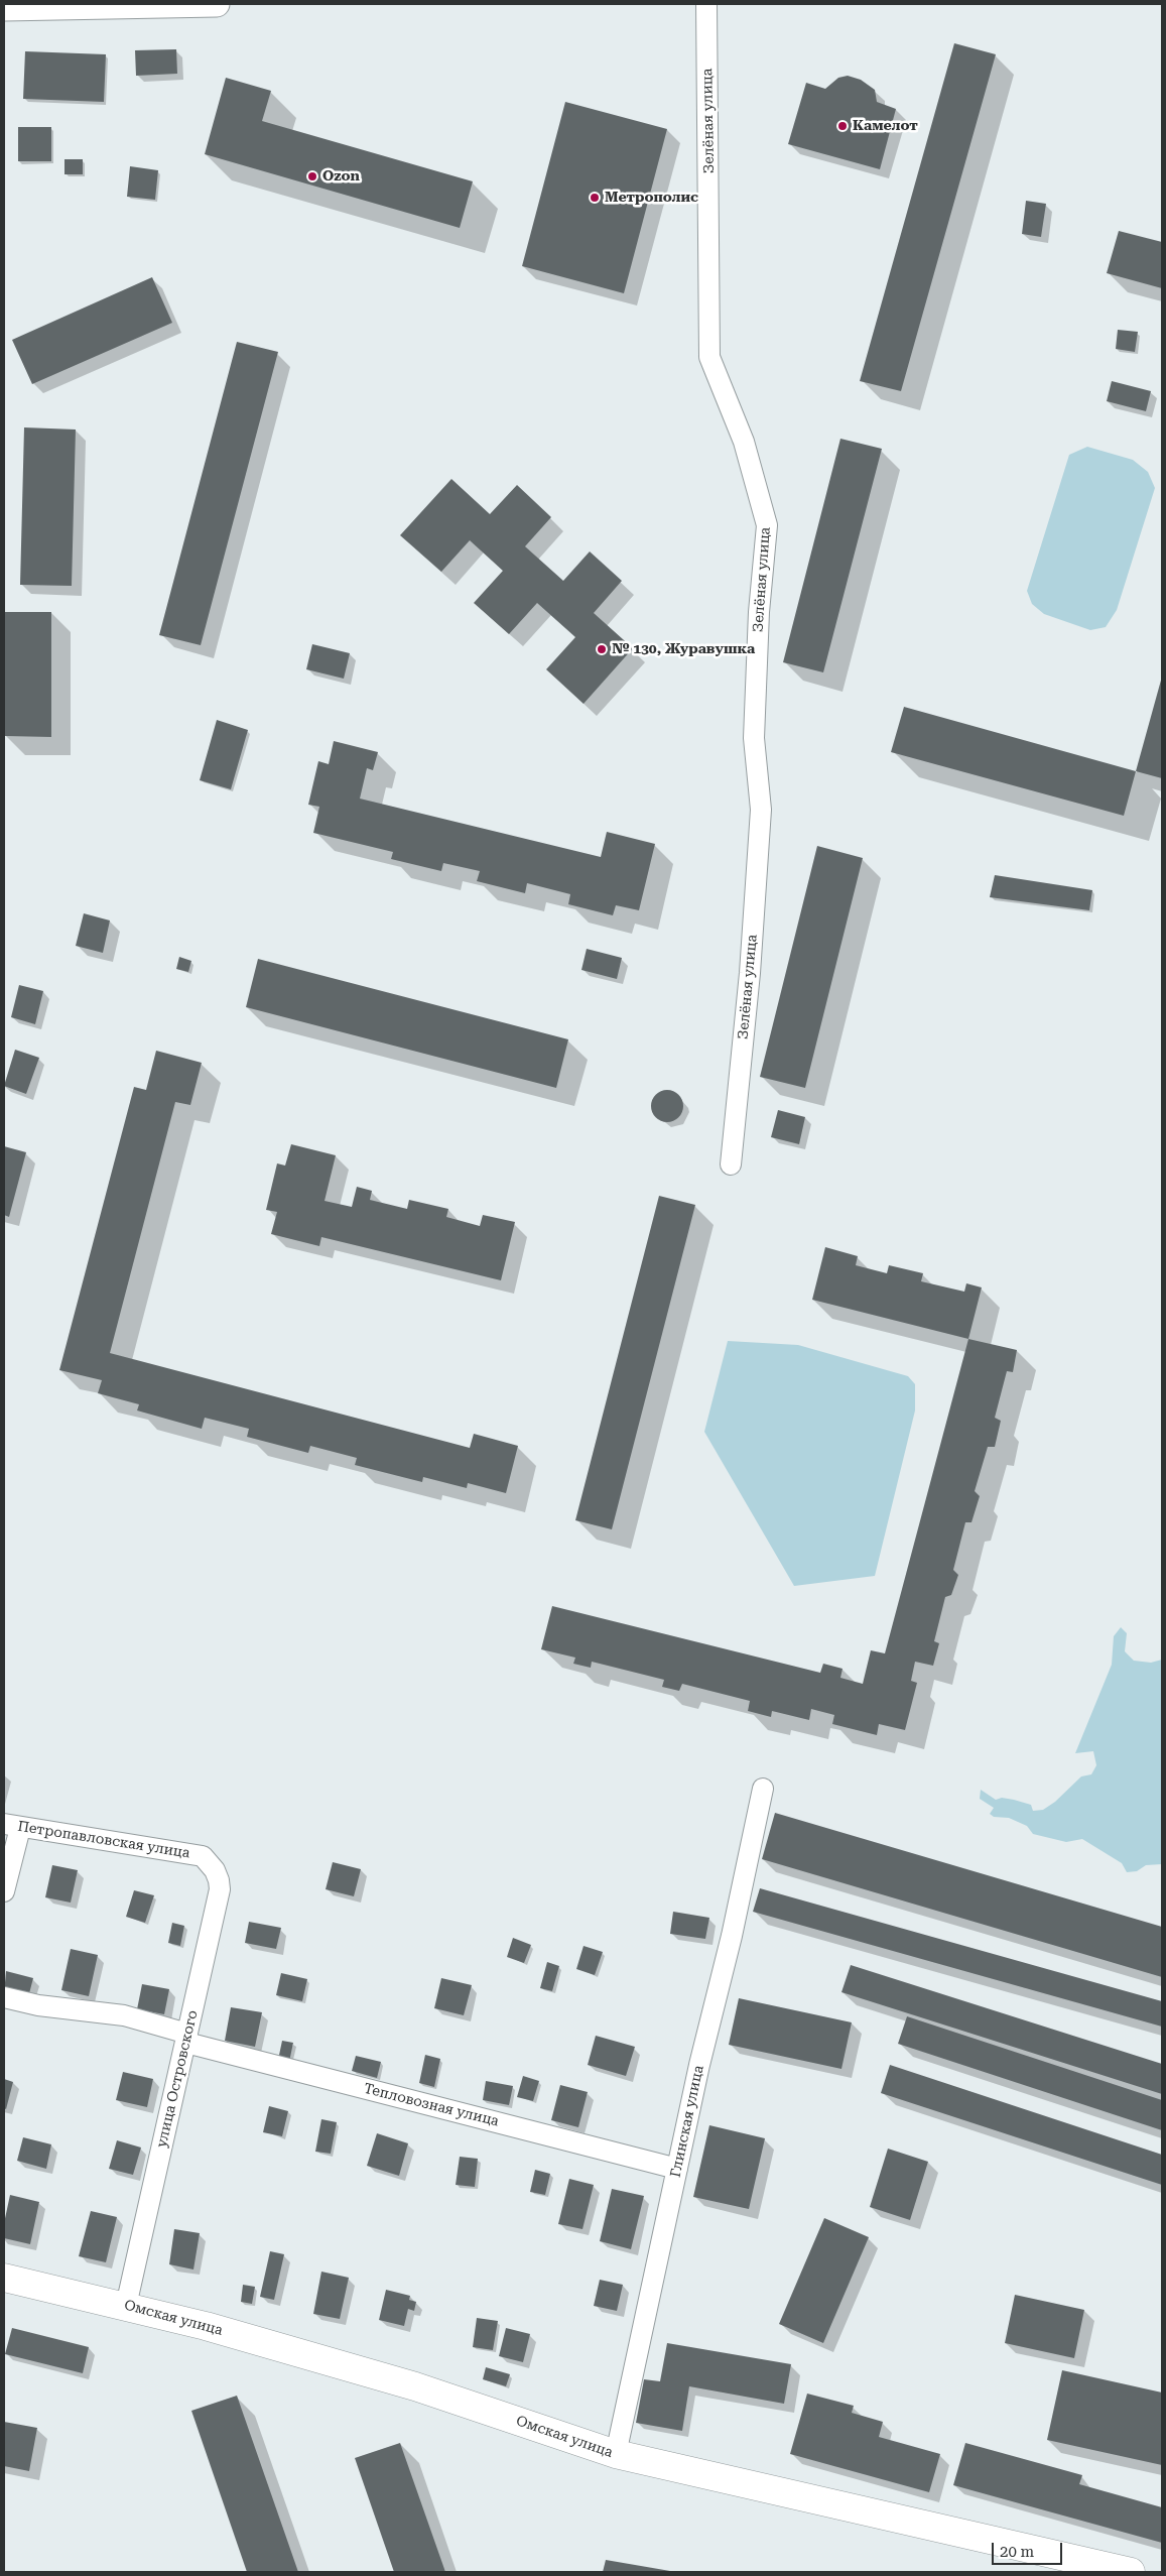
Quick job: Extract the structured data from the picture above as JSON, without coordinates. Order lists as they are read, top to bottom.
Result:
{
  "streets": {
    "main road": ["Омская улица"],
    "street": [
      "Зелёная улица",
      "Петропавловская улица",
      "улица Островского",
      "Тепловозная улица",
      "Глинская улица"
    ]
  },
  "crossings": [
    ["Петропавловская улица", "улица Островского"],
    ["улица Островского", "Тепловозная улица"],
    ["улица Островского", "Омская улица"],
    ["Тепловозная улица", "Глинская улица"],
    ["Глинская улица", "Омская улица"]
  ],
  "places": [
    "Камелот",
    "Ozon",
    "Метрополис",
    "№ 130, Журавушка"
  ],
  "scale_bar": "20 m"
}
